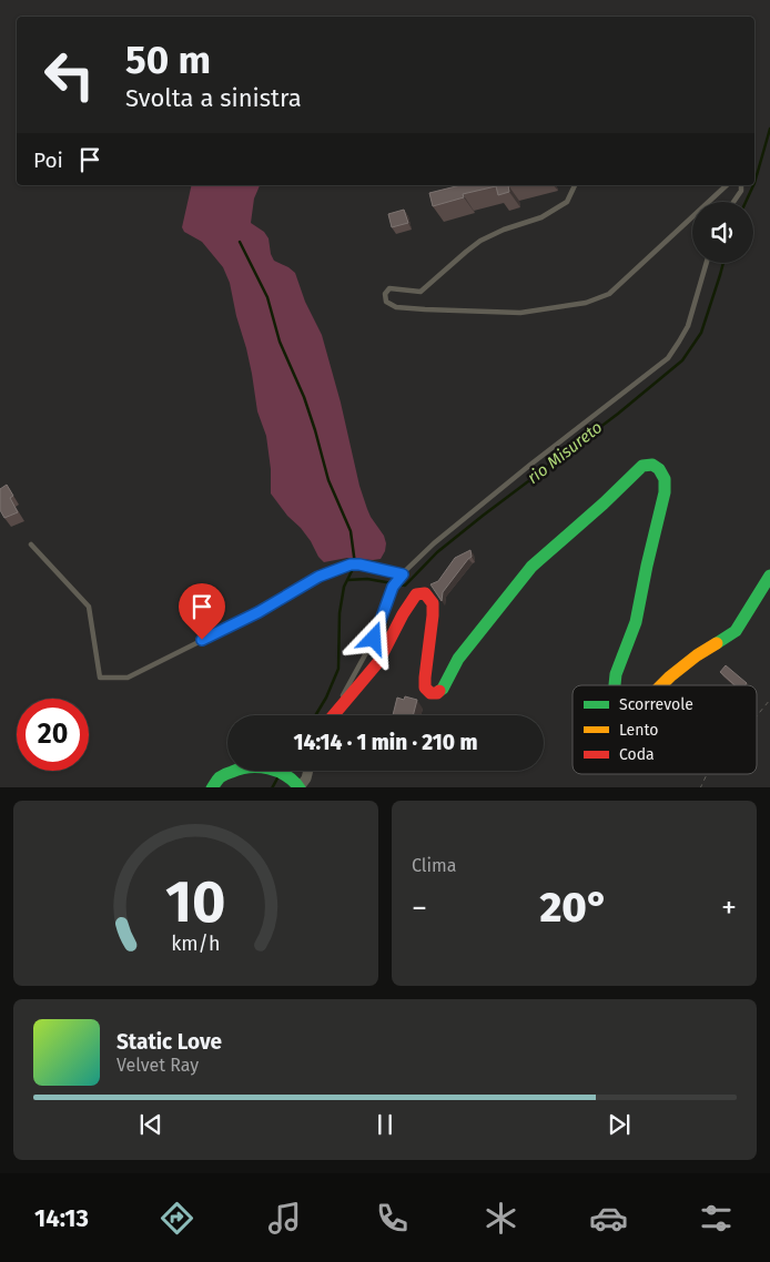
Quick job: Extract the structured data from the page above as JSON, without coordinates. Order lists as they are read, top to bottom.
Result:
{
  "water": ["rio Misureto"],
  "legend": ["Scorrevole", "Lento", "Coda"],
  "page": {
    "turn": ["50 m", "Svolta a sinistra"],
    "then": "Poi",
    "limit": "20",
    "trip": "14:14 · 1 min · 210 m",
    "tile": "Clima",
    "heat": ["−", "20°", "+"],
    "song": ["Static Love", "Velvet Ray"],
    "tabs": "14:13",
    "gauge": ["10", "km/h"]
  }
}
